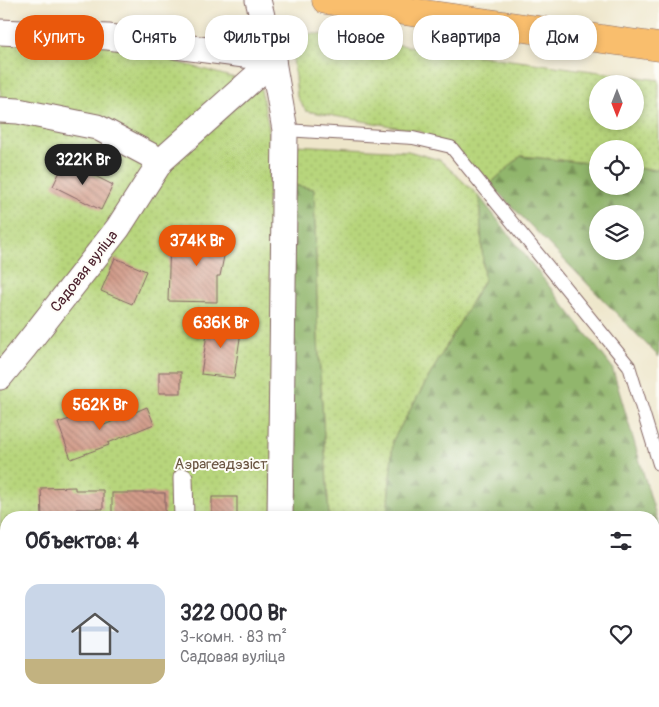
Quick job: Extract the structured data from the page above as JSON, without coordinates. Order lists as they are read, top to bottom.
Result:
{
  "streets": {
    "street": ["Садовая вуліца"]
  },
  "parks": ["Аэрагеадэзіст"],
  "north": "bottom",
  "page": {
    "chip": [
      "Купить",
      "Снять",
      "Фильтры",
      "Новое",
      "Квартира",
      "Дом"
    ],
    "price": [
      "322K Br",
      "374K Br",
      "636K Br",
      "562K Br"
    ],
    "heading": "Объектов: 4",
    "list": [
      {
        "name": "322 000 Br",
        "note": "3-комн. · 83 m² · Садовая вуліца"
      }
    ]
  }
}
